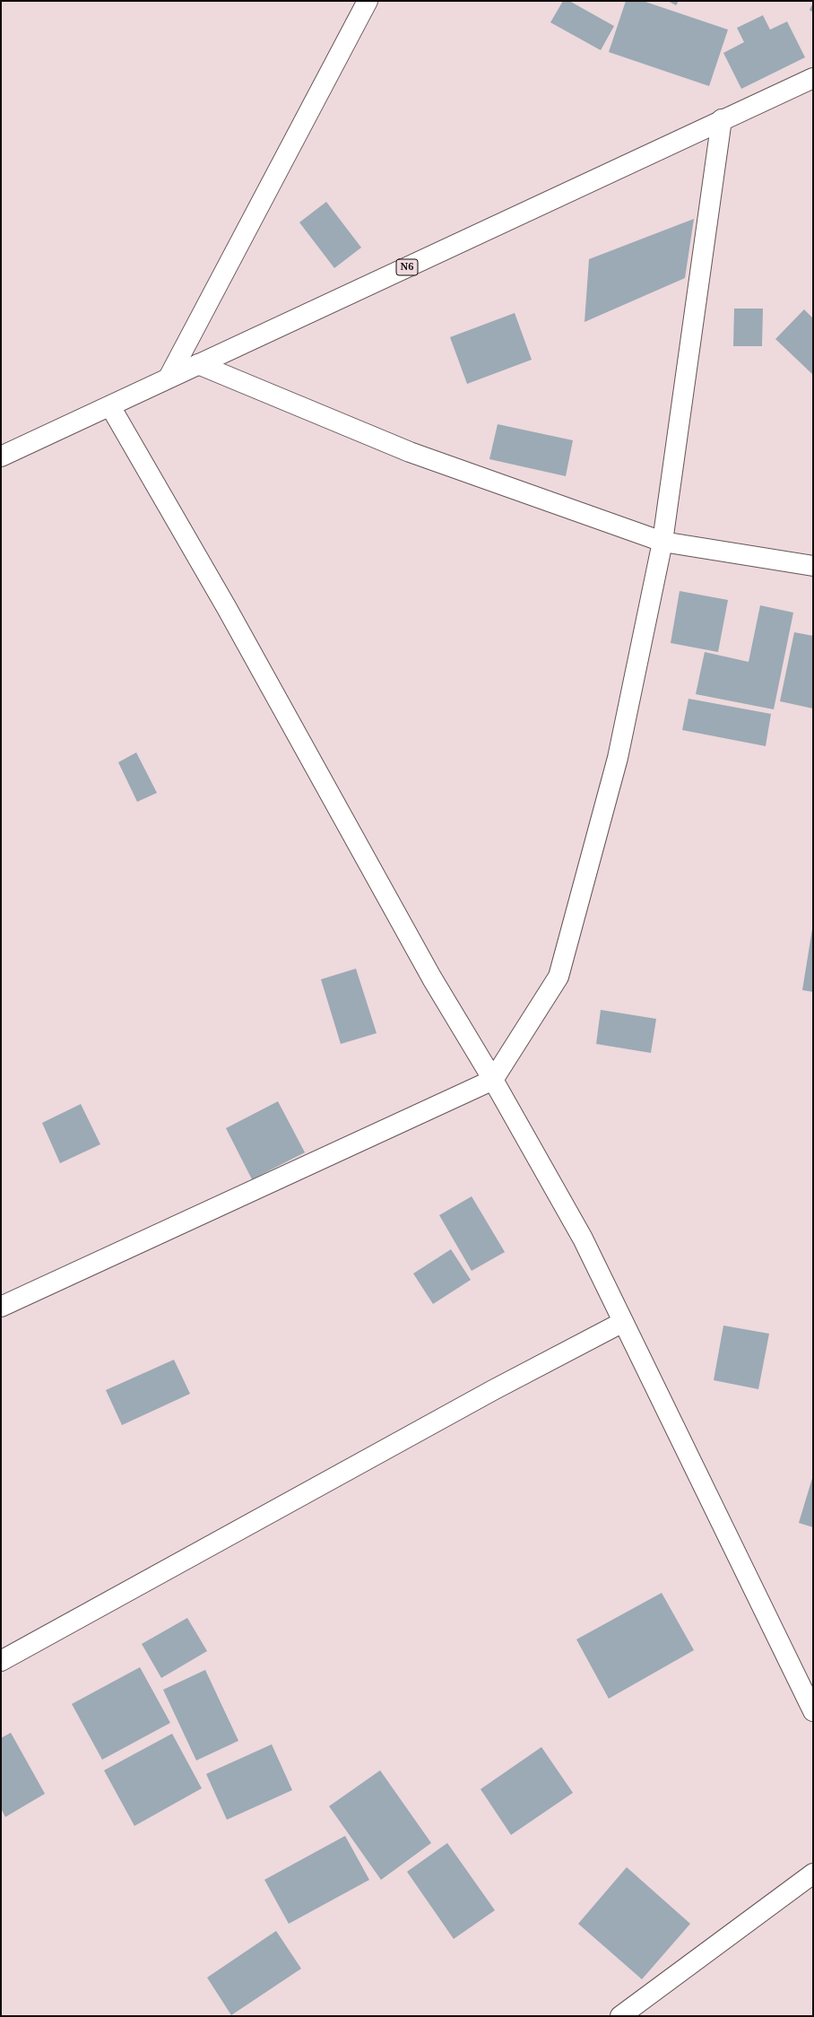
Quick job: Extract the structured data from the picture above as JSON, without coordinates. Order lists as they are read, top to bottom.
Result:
{
  "streets": {
    "main road": ["N6"]
  }
}
